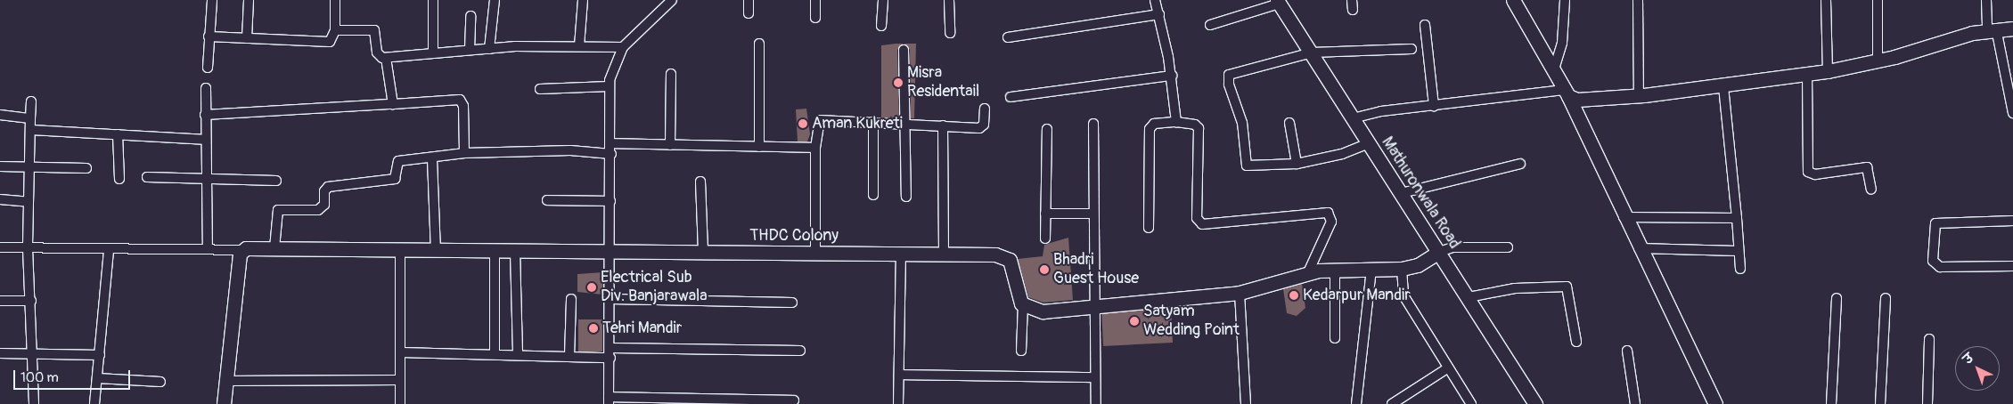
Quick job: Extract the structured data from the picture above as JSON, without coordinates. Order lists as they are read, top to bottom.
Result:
{
  "streets": {
    "street": ["Mathuronwala Road", "THDC Colony"]
  },
  "places": [
    "Misra Residentail",
    "Aman Kukreti",
    "Bhadri Guest House",
    "Electrical Sub Div. Banjarawala",
    "Kedarpur Mandir",
    "Satyam Wedding Point",
    "Tehri Mandir"
  ],
  "scale_bar": "100 m",
  "north": "top left"
}
